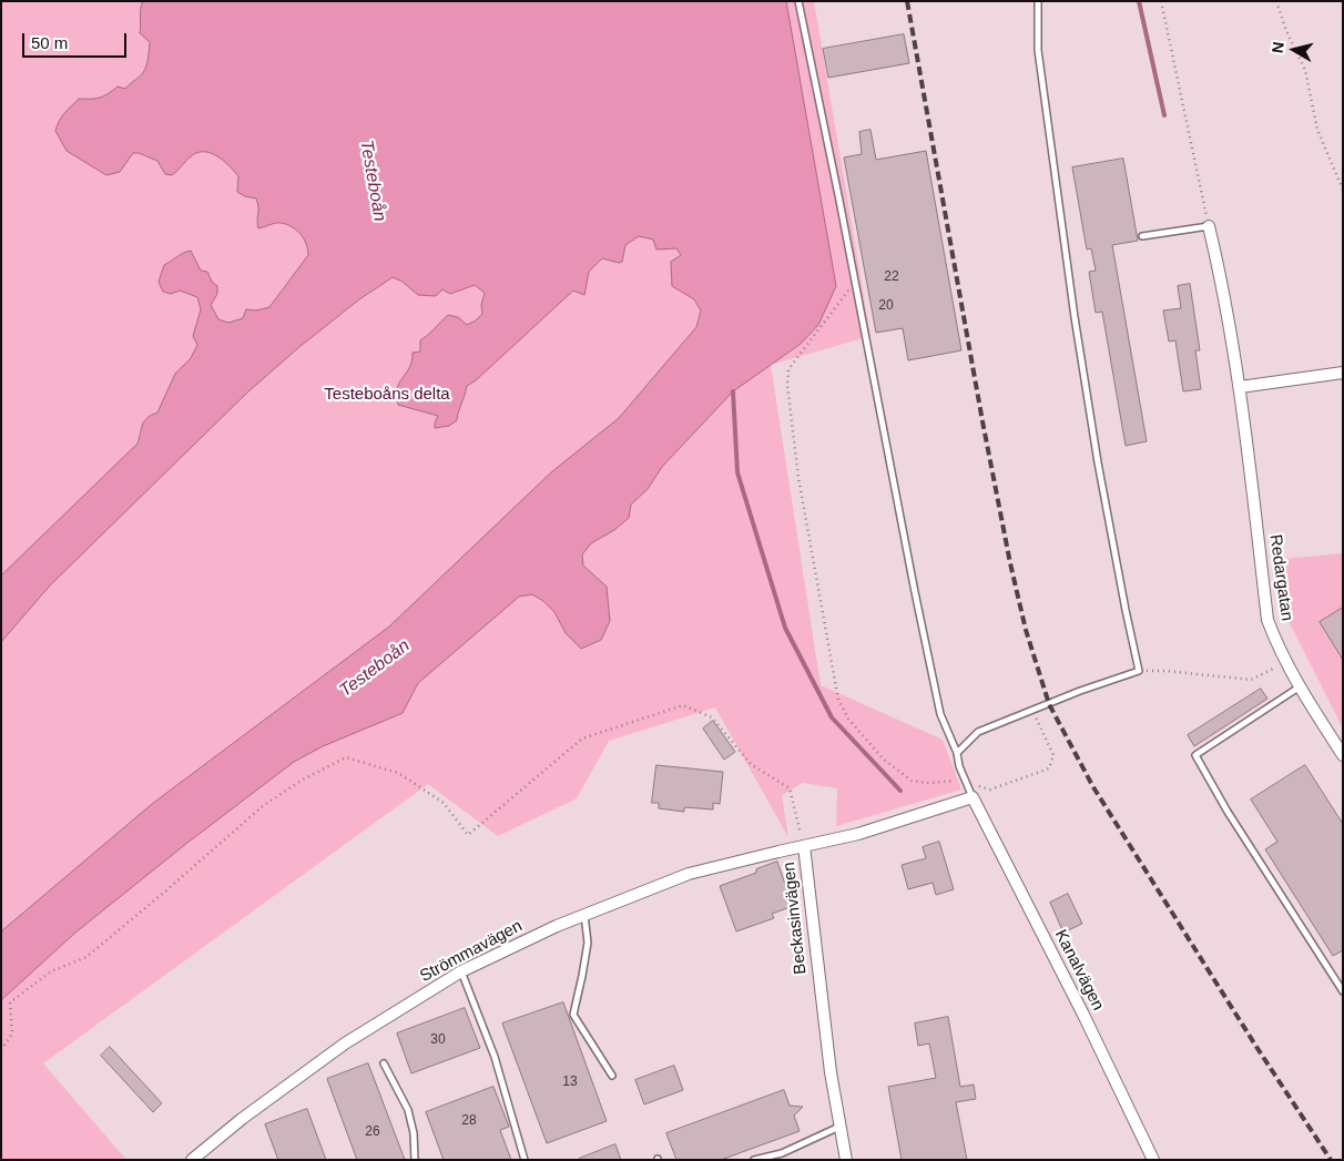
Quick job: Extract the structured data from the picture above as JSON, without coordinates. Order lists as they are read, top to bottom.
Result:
{
  "streets": {
    "street": [
      "Redargatan",
      "Beckasinvägen",
      "Strömmavägen",
      "Kanalvägen"
    ]
  },
  "crossings": [
    ["Beckasinvägen", "Strömmavägen"],
    ["Beckasinvägen", "Kanalvägen"]
  ],
  "water": ["Testeboån"],
  "parks": ["Testeboåns delta"],
  "house_numbers": [
    "22",
    "20",
    "30",
    "13",
    "28",
    "26"
  ],
  "scale_bar": "50 m",
  "north": "left"
}
